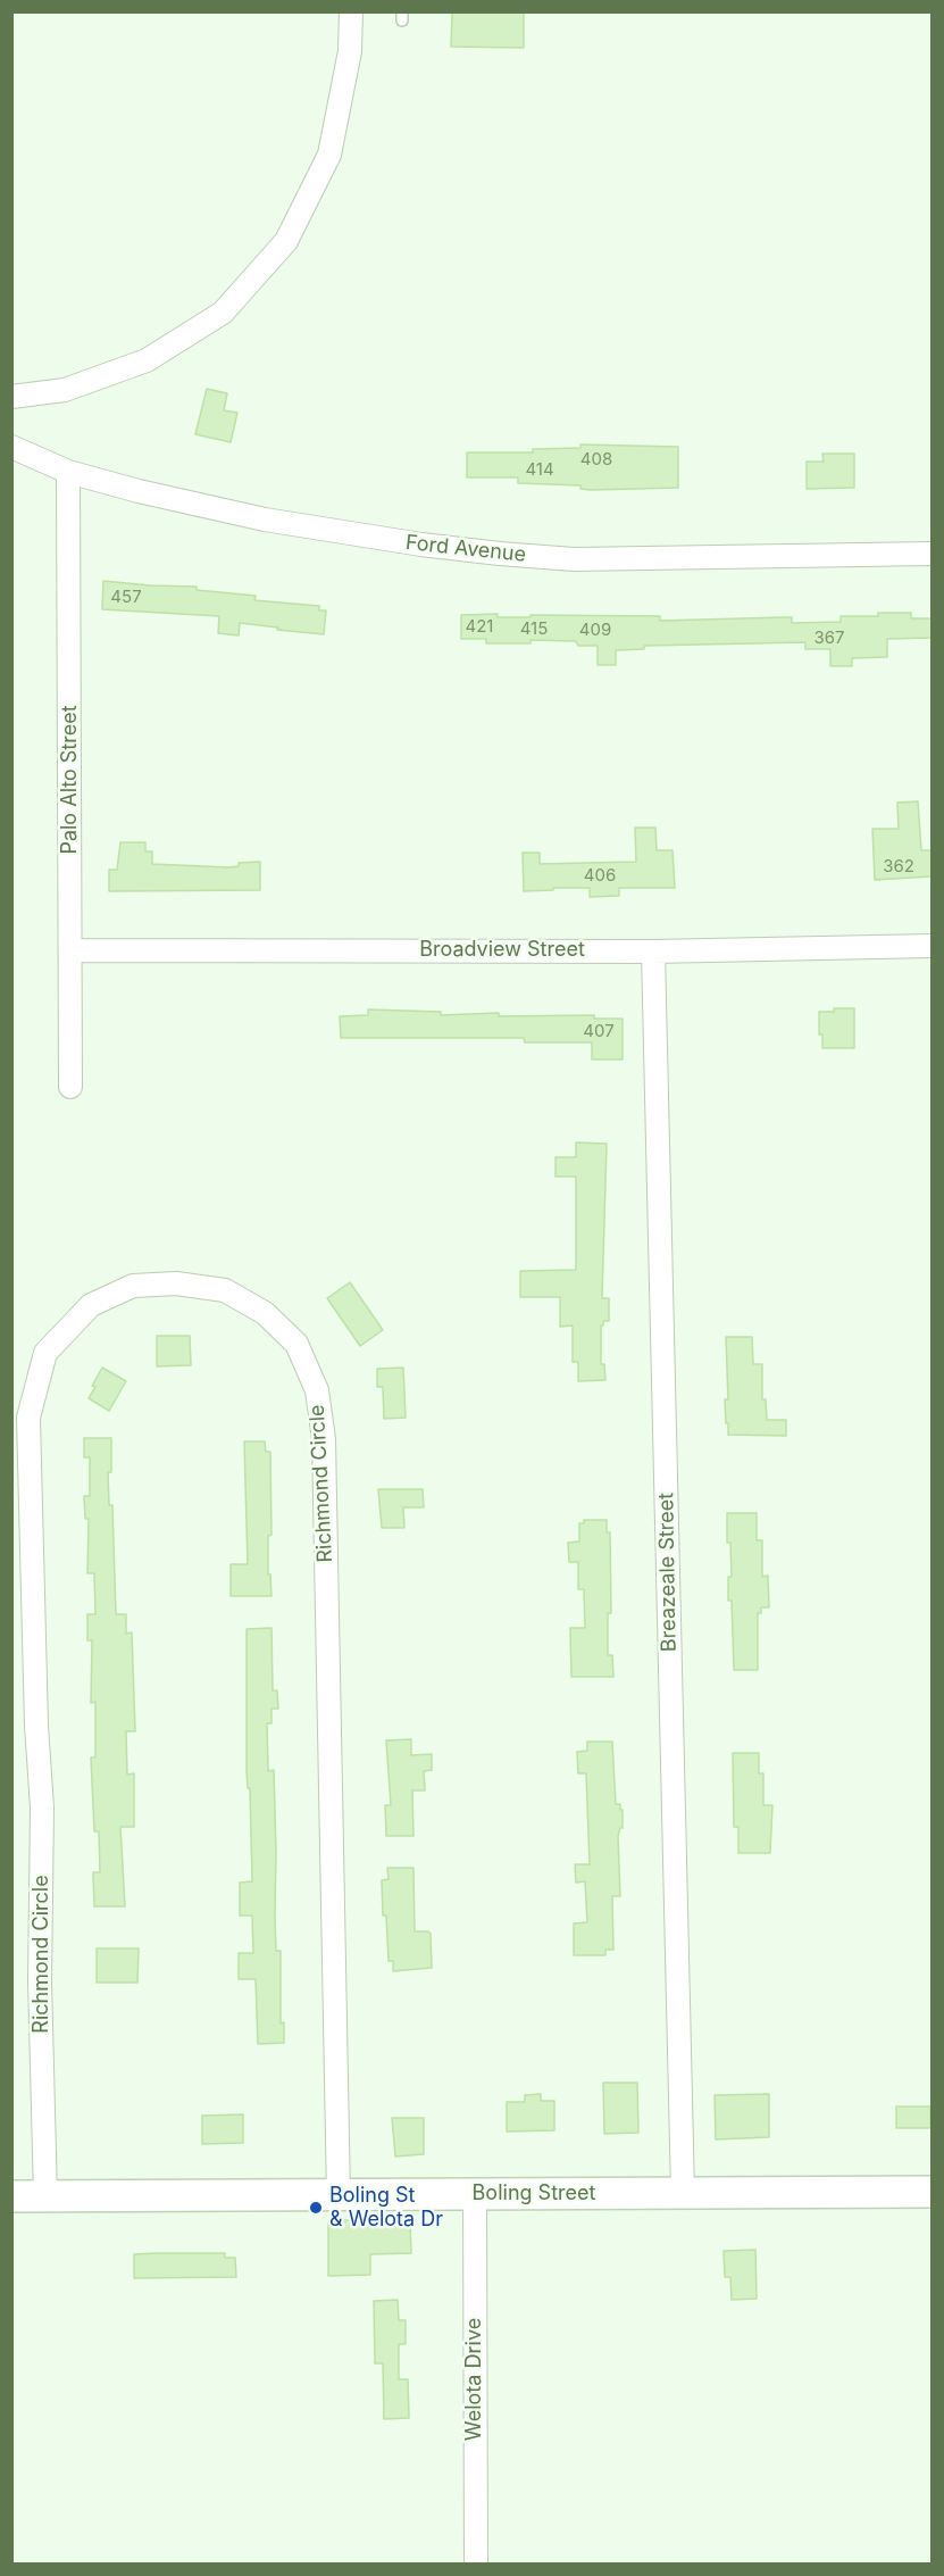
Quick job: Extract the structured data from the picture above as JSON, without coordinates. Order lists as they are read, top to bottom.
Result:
{
  "streets": {
    "street": [
      "Ford Avenue",
      "Palo Alto Street",
      "Broadview Street",
      "Richmond Circle",
      "Breazeale Street",
      "Boling Street",
      "Welota Drive"
    ]
  },
  "crossings": [
    ["Ford Avenue", "Palo Alto Street"],
    ["Palo Alto Street", "Broadview Street"],
    ["Broadview Street", "Breazeale Street"],
    ["Richmond Circle", "Boling Street"],
    ["Breazeale Street", "Boling Street"],
    ["Boling Street", "Welota Drive"]
  ],
  "places": ["Boling St & Welota Dr"],
  "house_numbers": [
    "408",
    "414",
    "457",
    "421",
    "415",
    "409",
    "367",
    "362",
    "406",
    "407"
  ]
}
